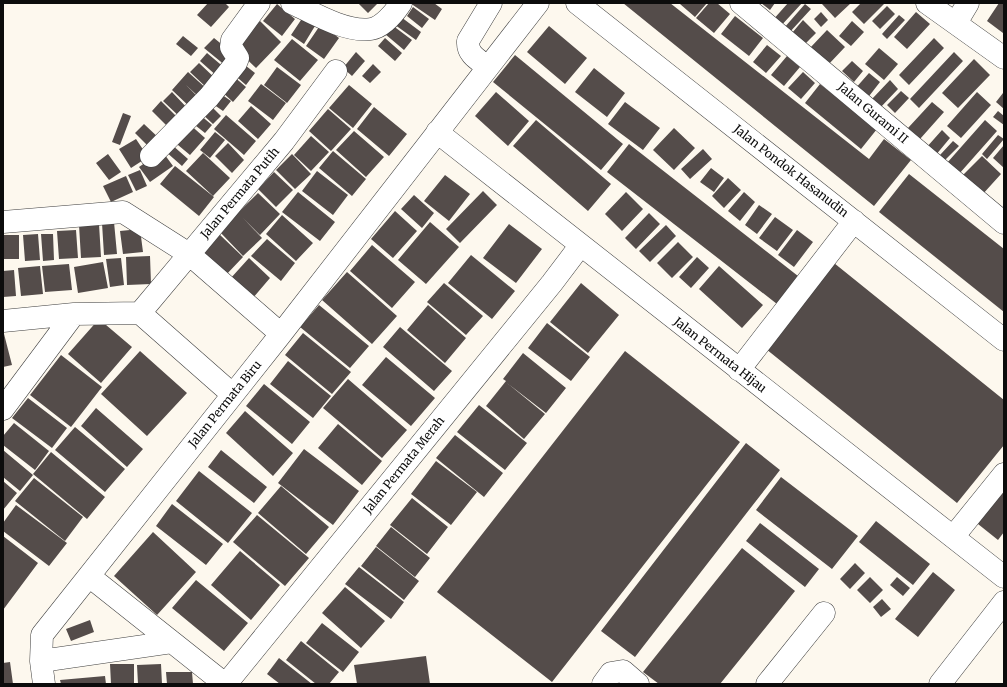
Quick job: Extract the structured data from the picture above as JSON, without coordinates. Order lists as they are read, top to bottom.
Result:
{
  "streets": {
    "street": [
      "Jalan Gurami II",
      "Jalan Pondok Hasanudin",
      "Jalan Permata Putih",
      "Jalan Permata Hijau",
      "Jalan Permata Biru",
      "Jalan Permata Merah"
    ]
  },
  "crossings": [
    ["Jalan Permata Hijau", "Jalan Permata Biru"],
    ["Jalan Permata Hijau", "Jalan Permata Merah"]
  ]
}
